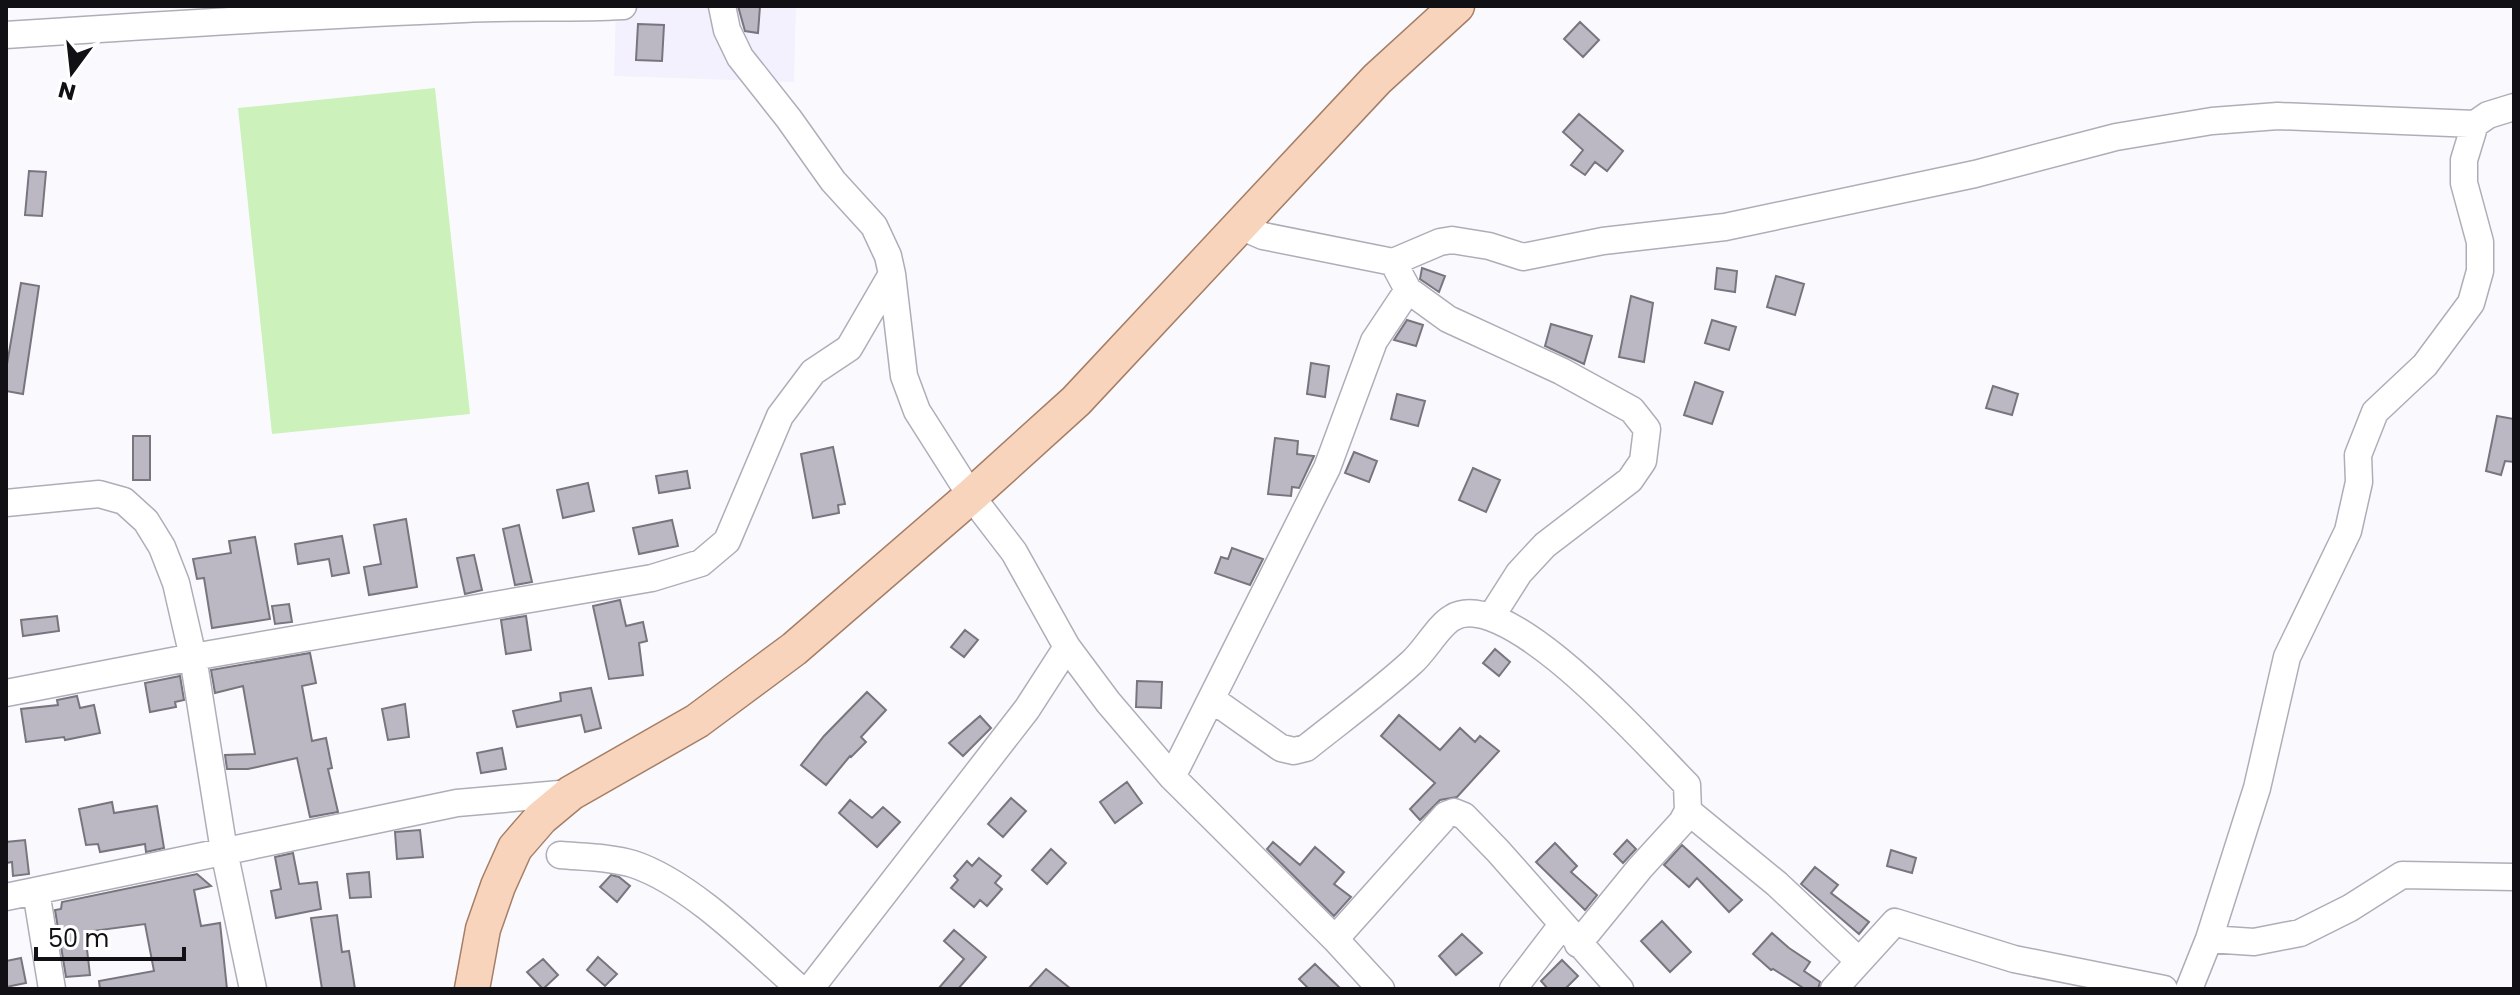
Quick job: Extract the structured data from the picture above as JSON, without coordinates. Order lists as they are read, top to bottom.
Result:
{
  "scale_bar": "50 m",
  "north": "bottom"
}
